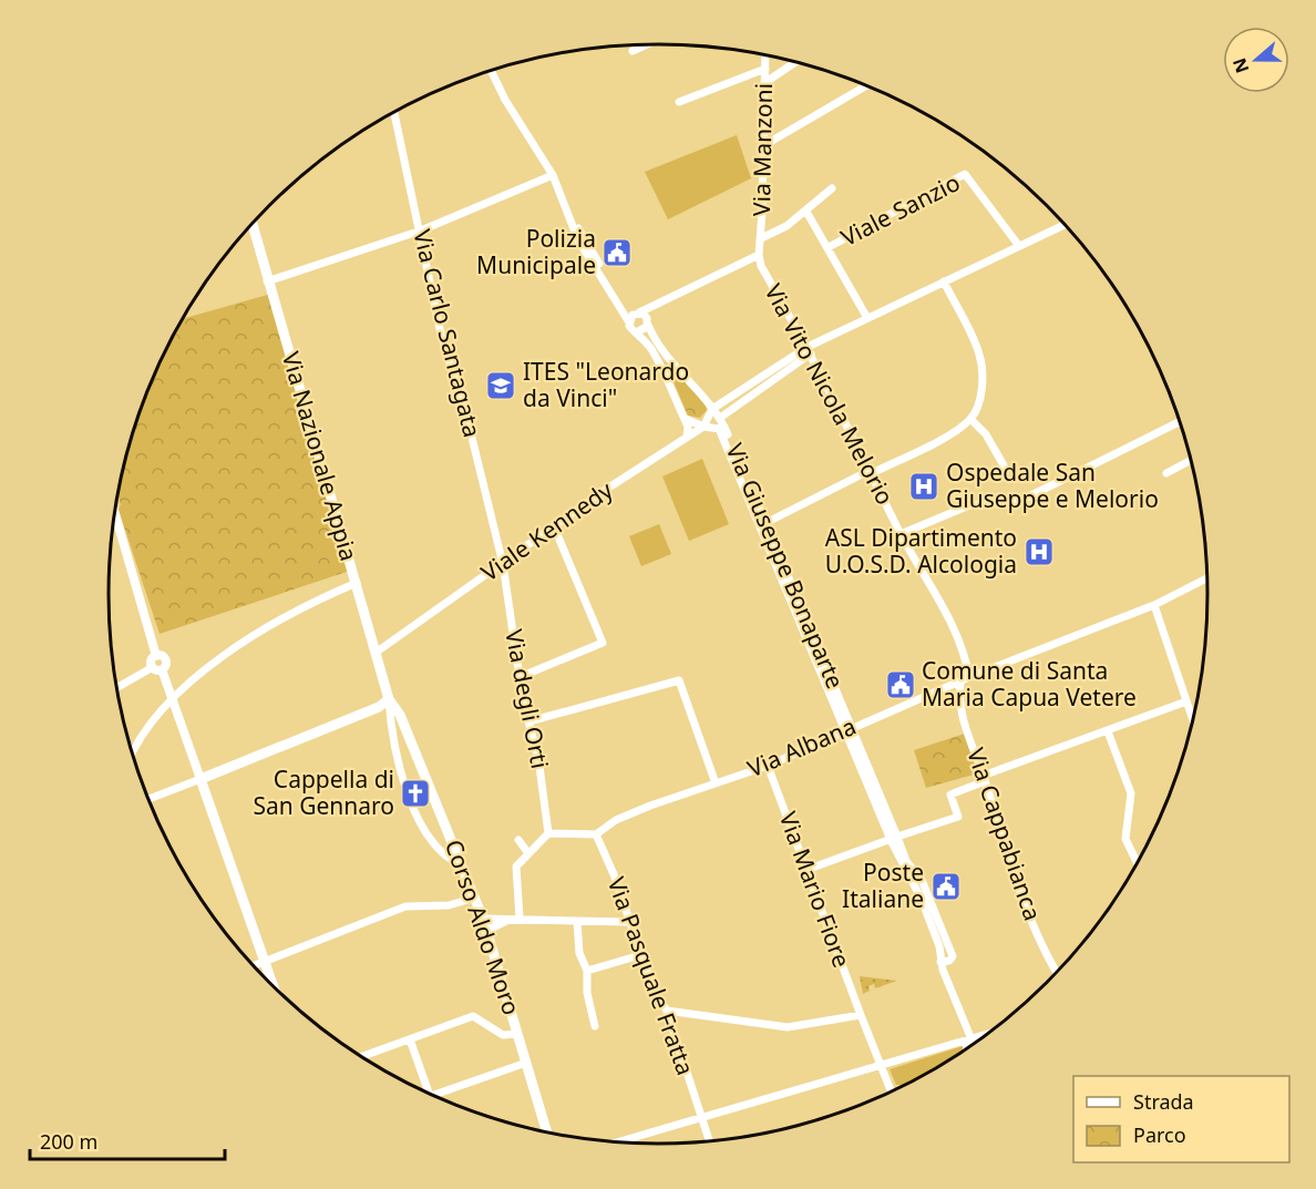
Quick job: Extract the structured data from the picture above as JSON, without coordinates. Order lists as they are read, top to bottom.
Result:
{
  "streets": {
    "main road": ["Via Nazionale Appia", "Corso Aldo Moro"],
    "street": [
      "Via Manzoni",
      "Viale Sanzio",
      "Via Carlo Santagata",
      "Via Vito Nicola Melorio",
      "Viale Kennedy",
      "Via Giuseppe Bonaparte",
      "Via degli Orti",
      "Via Albana",
      "Via Cappabianca",
      "Via Mario Fiore",
      "Via Pasquale Fratta"
    ]
  },
  "crossings": [
    ["Via Manzoni", "Via Vito Nicola Melorio"],
    ["Via Carlo Santagata", "Viale Kennedy"],
    ["Via Carlo Santagata", "Via degli Orti"],
    ["Via Vito Nicola Melorio", "Via Albana"],
    ["Via Nazionale Appia", "Viale Kennedy"],
    ["Via Nazionale Appia", "Corso Aldo Moro"],
    ["Viale Kennedy", "Via degli Orti"],
    ["Via Albana", "Via Cappabianca"],
    ["Via Albana", "Via Mario Fiore"],
    ["Via Albana", "Via Pasquale Fratta"]
  ],
  "places": {
    "public building": ["Polizia Municipale", "Comune di Santa Maria Capua Vetere", "Poste Italiane"],
    "school or university": ["ITES \"Leonardo da Vinci\""],
    "hospital": ["Ospedale San Giuseppe e Melorio", "ASL Dipartimento U.O.S.D. Alcologia"],
    "church": ["Cappella di San Gennaro"]
  },
  "legend": ["Strada", "Parco"],
  "scale_bar": "200 m",
  "north": "left"
}
